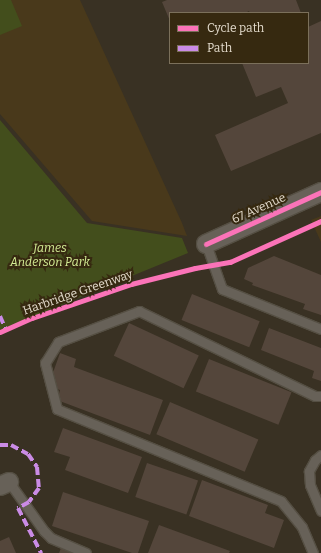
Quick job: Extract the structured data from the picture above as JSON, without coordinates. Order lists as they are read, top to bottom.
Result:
{
  "streets": {
    "street": ["67 Avenue"],
    "cycle path": ["Harbridge Greenway"]
  },
  "parks": ["James Anderson Park"],
  "legend": ["Cycle path", "Path"]
}
